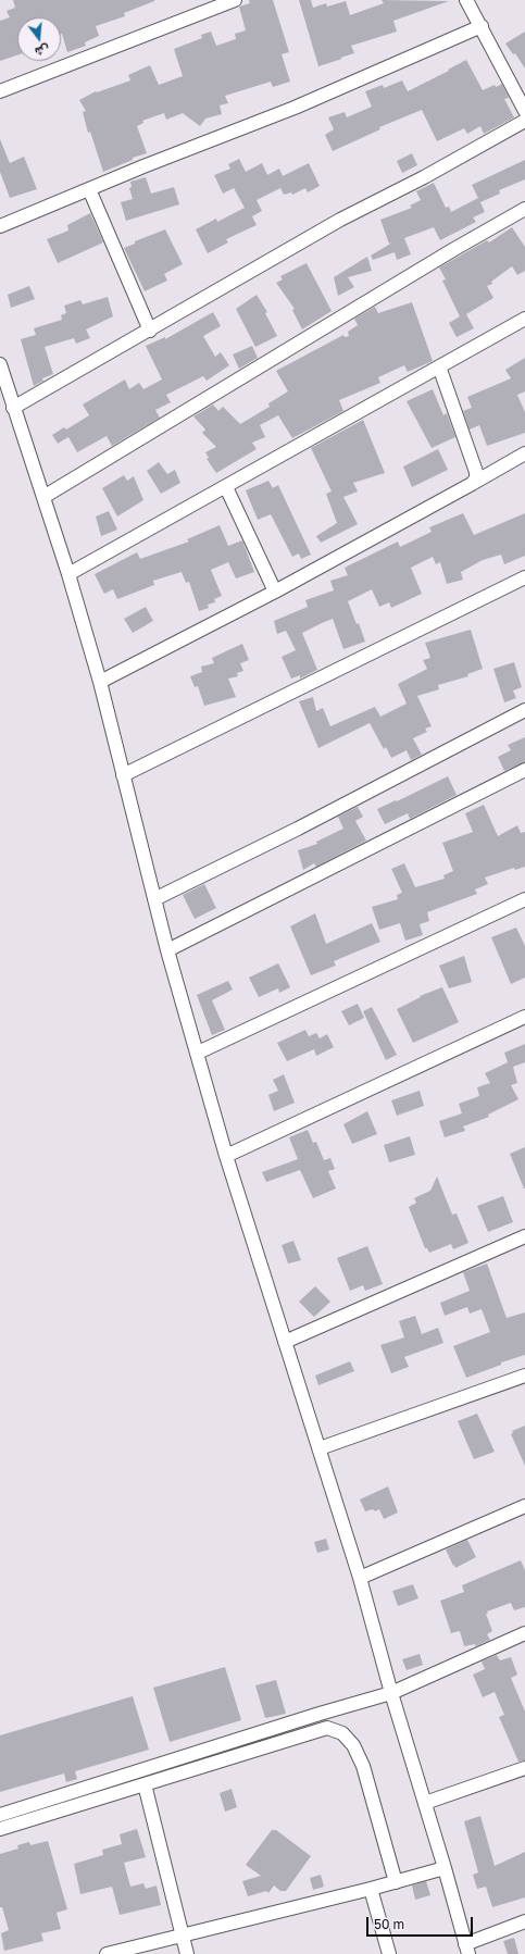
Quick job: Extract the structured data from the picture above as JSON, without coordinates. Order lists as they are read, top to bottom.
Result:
{
  "scale_bar": "50 m",
  "north": "bottom"
}
